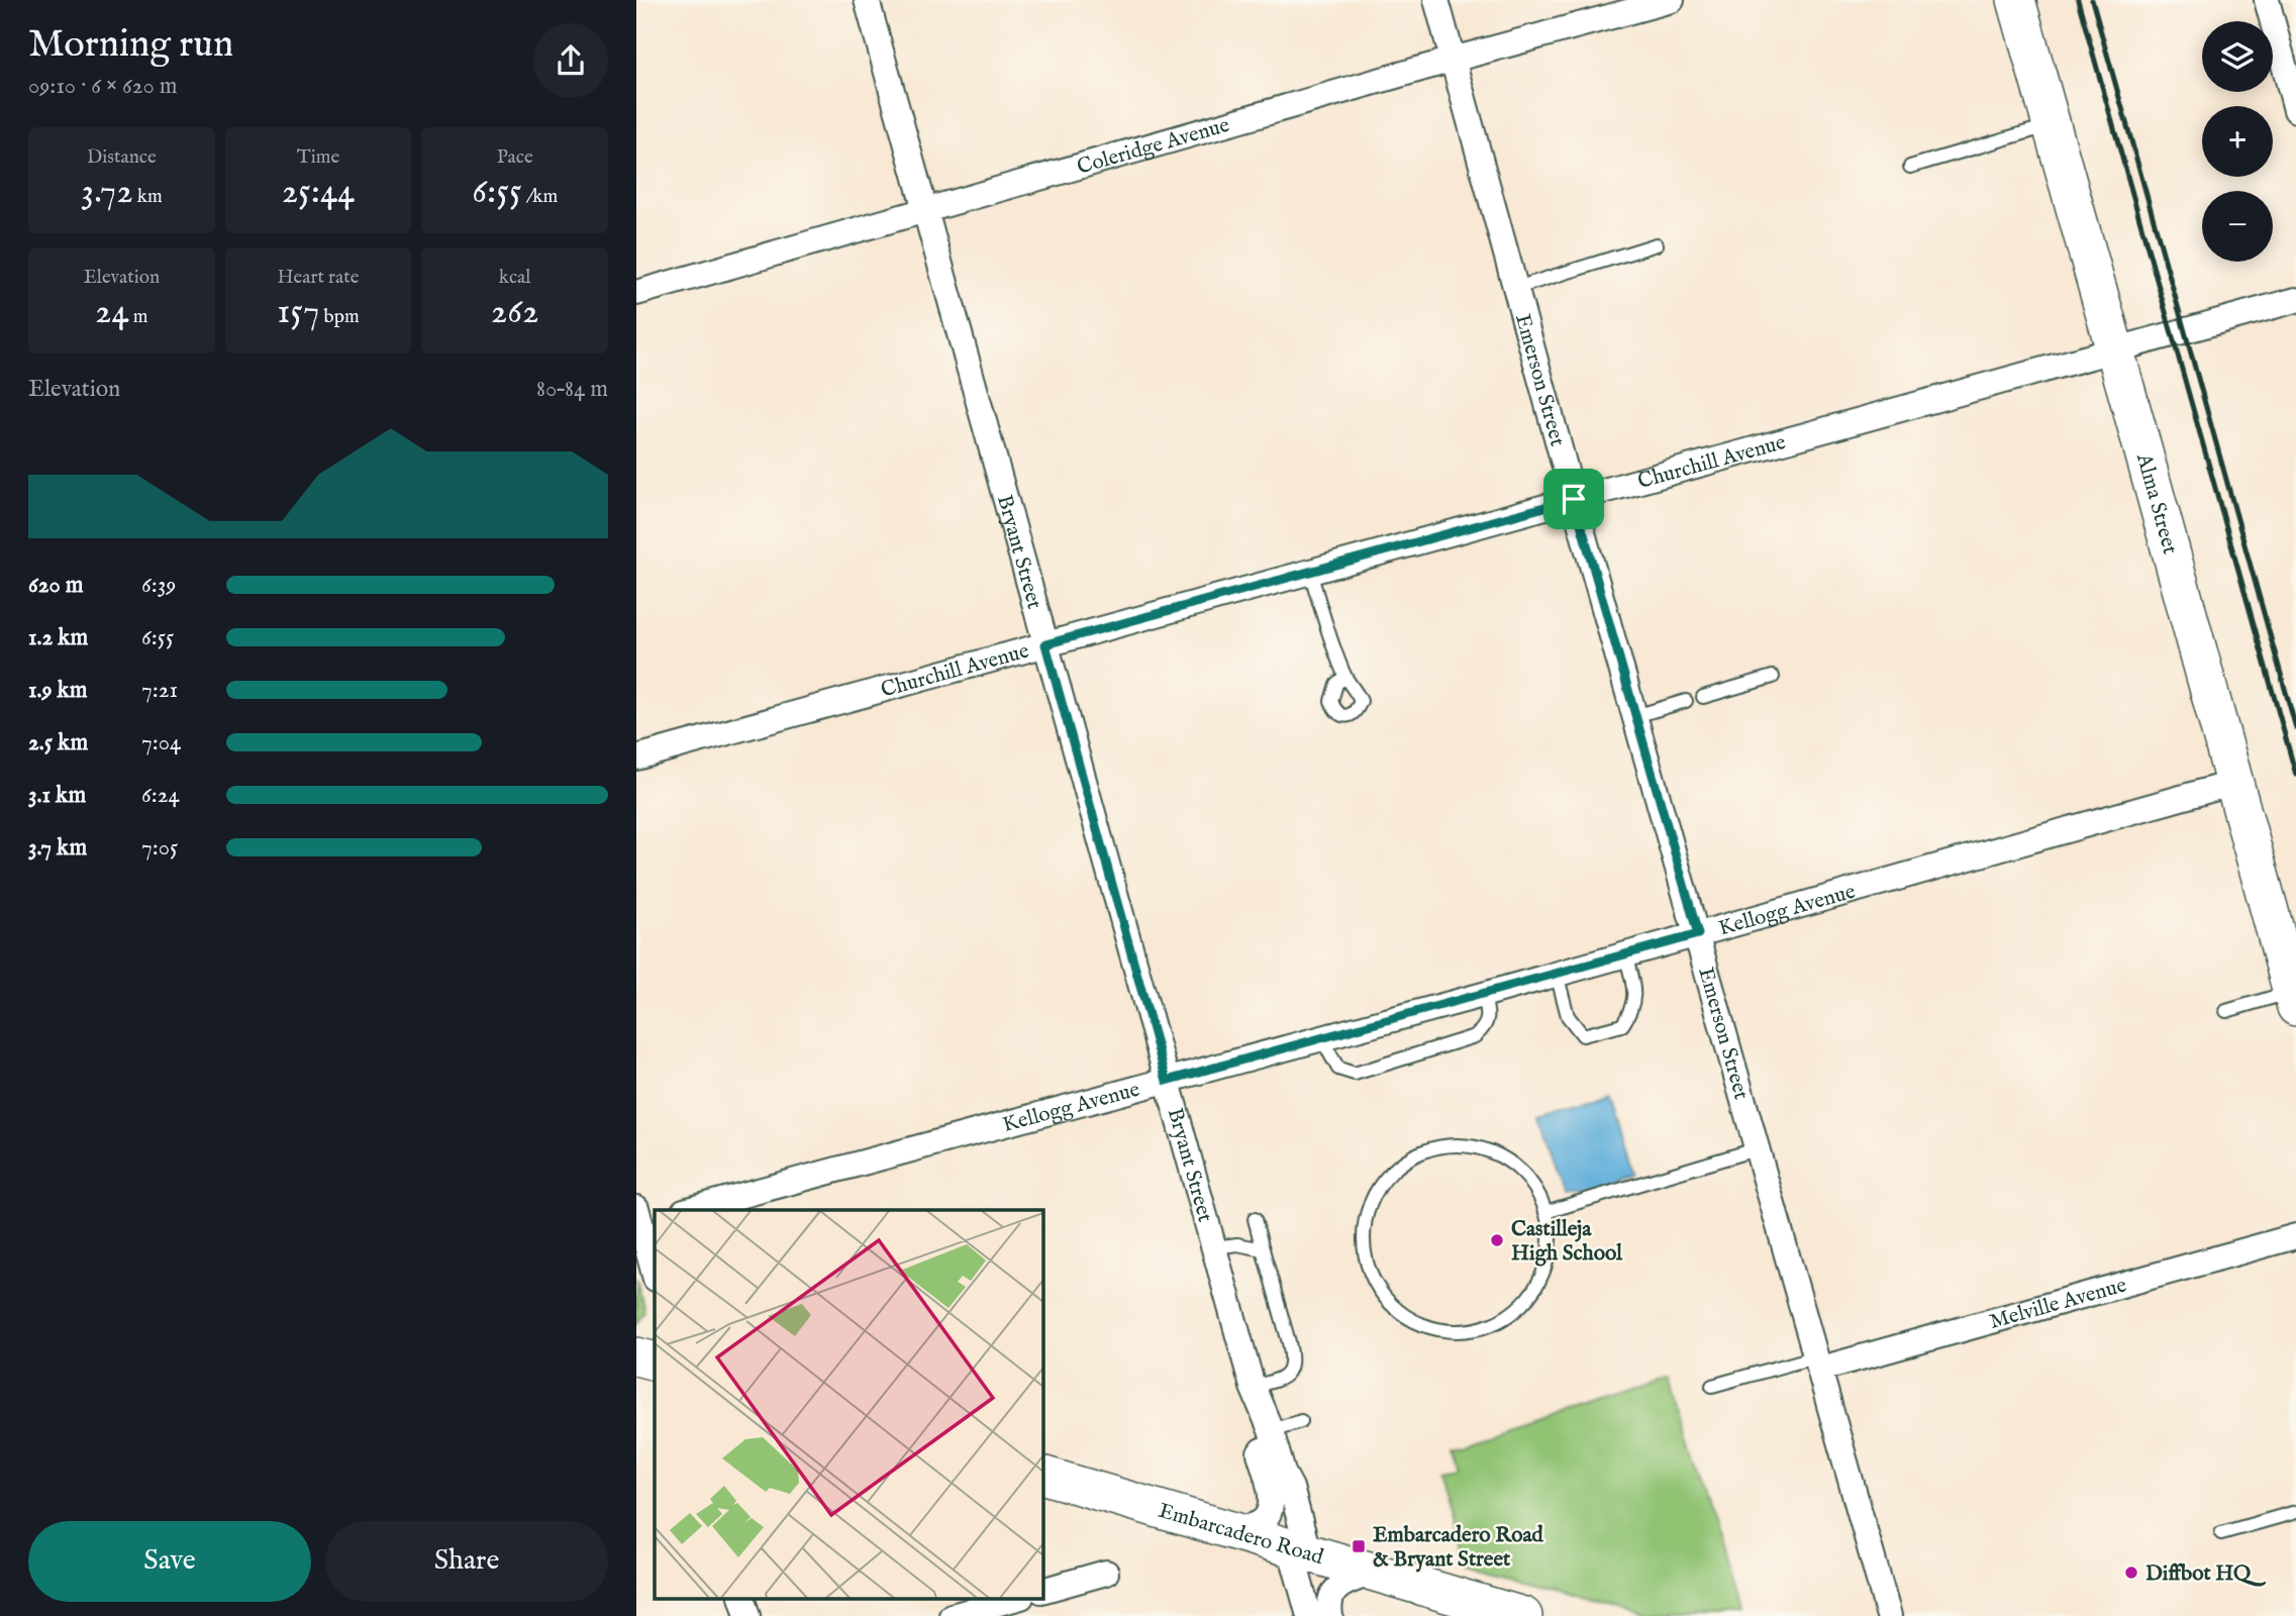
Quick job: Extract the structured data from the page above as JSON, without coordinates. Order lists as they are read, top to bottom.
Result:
{
  "streets": {
    "main road": ["Alma Street", "Embarcadero Road"],
    "street": [
      "Coleridge Avenue",
      "Emerson Street",
      "Churchill Avenue",
      "Bryant Street",
      "Kellogg Avenue",
      "Melville Avenue"
    ]
  },
  "crossings": [
    ["Coleridge Avenue", "Emerson Street"],
    ["Coleridge Avenue", "Bryant Street"],
    ["Emerson Street", "Churchill Avenue"],
    ["Emerson Street", "Kellogg Avenue"],
    ["Emerson Street", "Melville Avenue"],
    ["Churchill Avenue", "Alma Street"],
    ["Churchill Avenue", "Bryant Street"],
    ["Alma Street", "Kellogg Avenue"],
    ["Bryant Street", "Kellogg Avenue"],
    ["Bryant Street", "Embarcadero Road"]
  ],
  "places": {
    "other": ["Castilleja High School", "Diffbot HQ"],
    "transit": ["Embarcadero Road & Bryant Street"]
  },
  "page": {
    "heading": ["Morning run", "09:10 · 6 × 620 m"],
    "map_buttons": ["+", "−"],
    "stats": [
      ["Distance", "3.72 km"],
      ["Time", "25:44"],
      ["Pace", "6:55 /km"],
      ["Elevation", "24 m"],
      ["Heart rate", "157 bpm"],
      ["kcal", "262"]
    ],
    "chart": ["Elevation", "80–84 m"],
    "list": [
      {
        "name": "620 m",
        "note": "6:39"
      },
      {
        "name": "1.2 km",
        "note": "6:55"
      },
      {
        "name": "1.9 km",
        "note": "7:21"
      },
      {
        "name": "2.5 km",
        "note": "7:04"
      },
      {
        "name": "3.1 km",
        "note": "6:24"
      },
      {
        "name": "3.7 km",
        "note": "7:05"
      }
    ],
    "buttons": ["Save", "Share"]
  }
}
